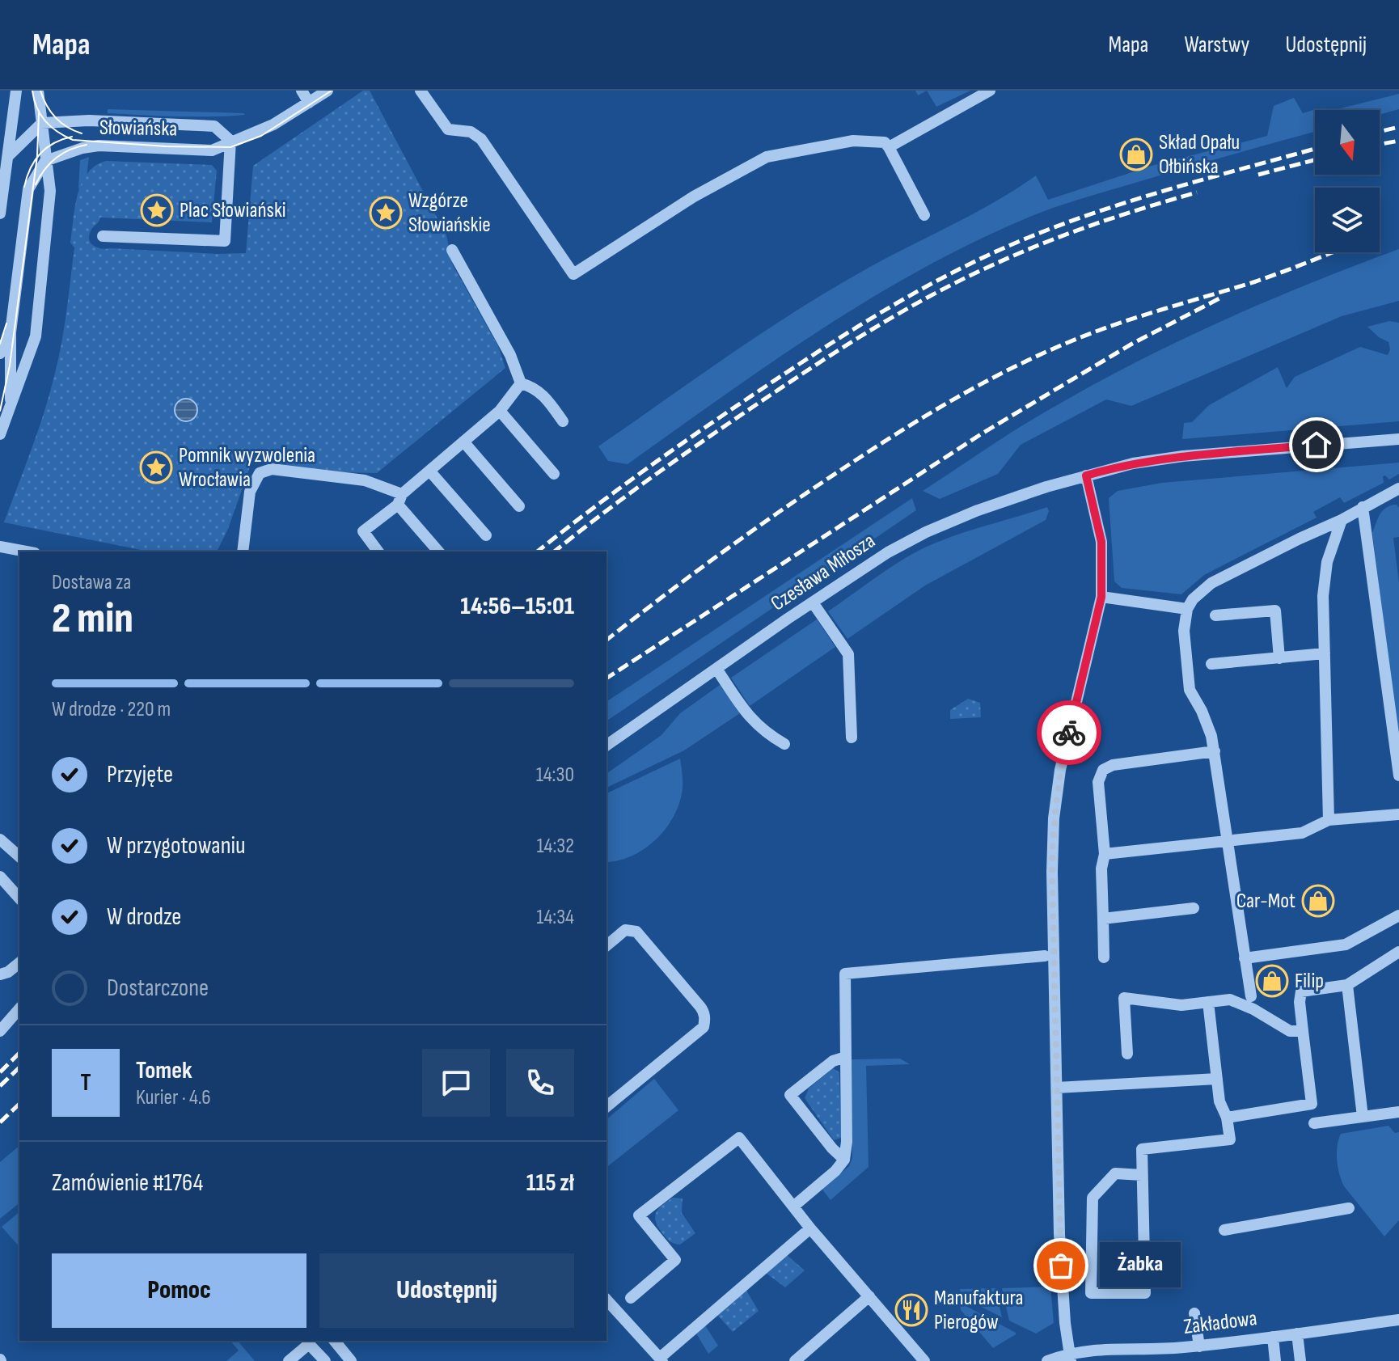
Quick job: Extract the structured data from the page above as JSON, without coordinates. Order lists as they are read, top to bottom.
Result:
{
  "streets": {
    "street": ["Słowiańska", "Czesława Miłosza", "Zakładowa"]
  },
  "places": {
    "shop": ["Skład Opału Ołbińska", "Car-Mot", "Filip"],
    "place": ["Plac Słowiański", "Wzgórze Słowiańskie", "Pomnik wyzwolenia Wrocławia"],
    "other": ["Żabka"],
    "restaurant": ["Manufaktura Pierogów"]
  },
  "north": "bottom",
  "page": {
    "header": "Mapa",
    "nav": ["Mapa", "Warstwy", "Udostępnij"],
    "heading": ["2 min", "Dostawa za", "14:56–15:01"],
    "panel": [
      "Tomek",
      "Kurier · 4.6",
      "Zamówienie #1764",
      "115 zł"
    ],
    "bar": "W drodze · 220 m",
    "list": [
      ["Przyjęte", "14:30"],
      ["W przygotowaniu", "14:32"],
      ["W drodze", "14:34"],
      "Dostarczone"
    ],
    "round": "T",
    "buttons": ["Pomoc", "Udostępnij"],
    "bubble": "Żabka"
  }
}
